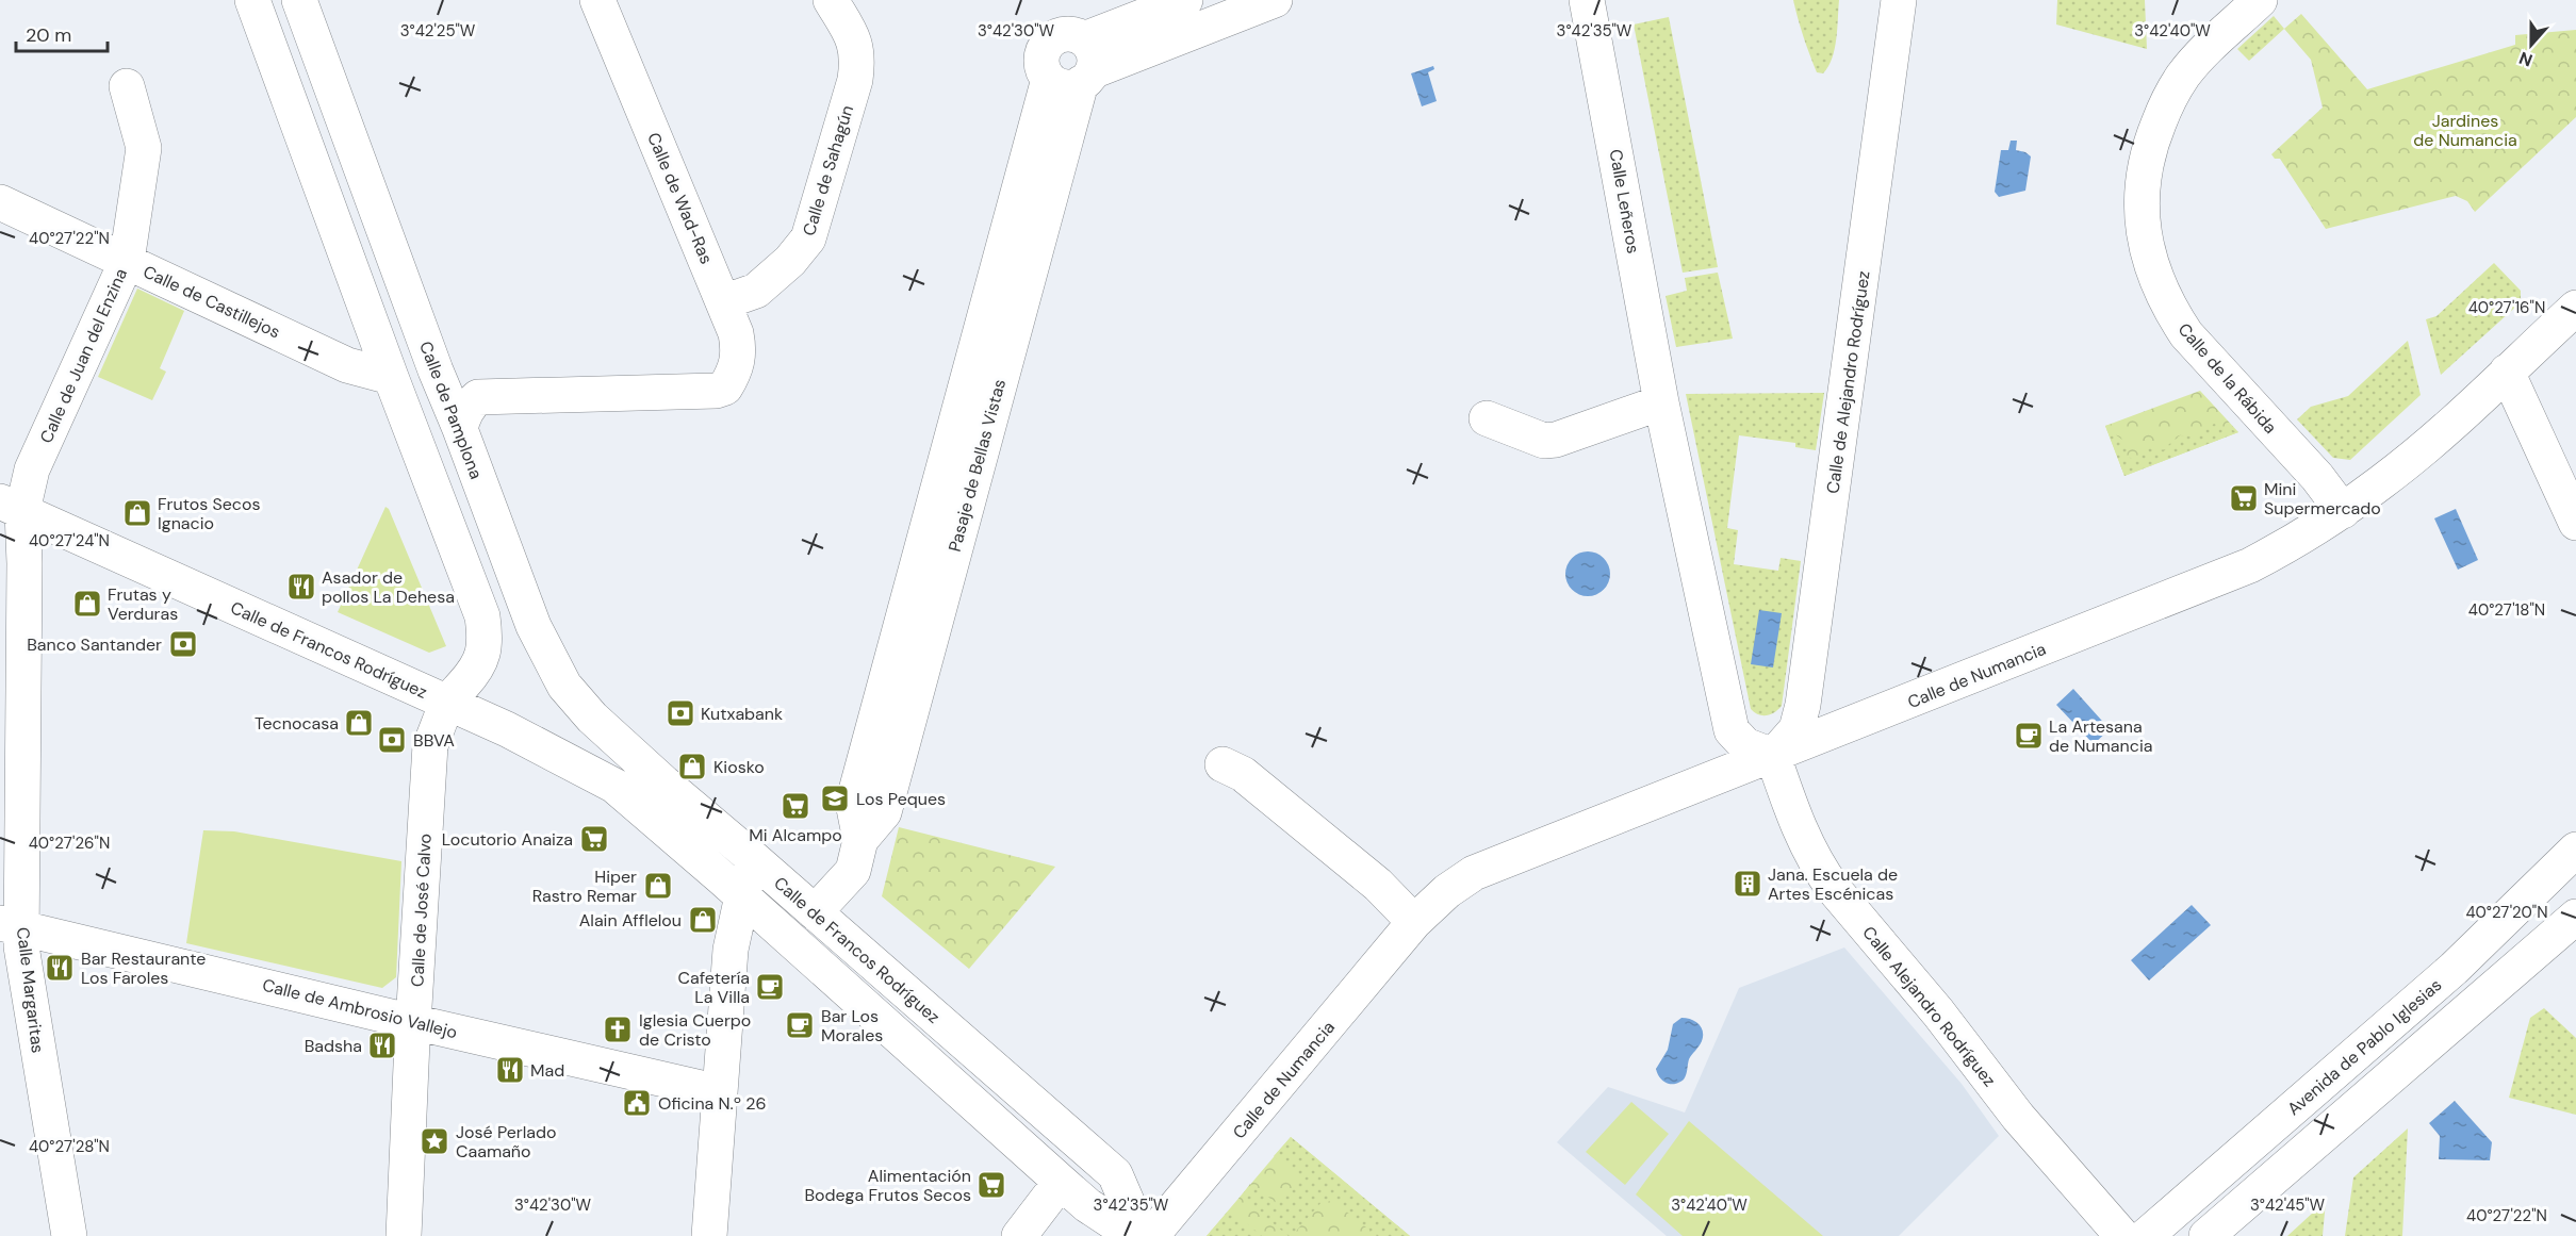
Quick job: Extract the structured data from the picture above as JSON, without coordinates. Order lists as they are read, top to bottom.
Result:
{
  "streets": {
    "street": [
      "Calle de Sahagún",
      "Calle de Wad-Ras",
      "Calle Leñeros",
      "Calle de Castillejos",
      "Calle de Juan del Enzina",
      "Calle de la Rábida",
      "Calle de Alejandro Rodríguez",
      "Calle de Pamplona",
      "Pasaje de Bellas Vistas",
      "Calle de Francos Rodríguez",
      "Calle de Numancia",
      "Calle de José Calvo",
      "Calle Margaritas",
      "Calle Alejandro Rodríguez",
      "Calle de Ambrosio Vallejo",
      "Avenida de Pablo Iglesias"
    ]
  },
  "crossings": [
    ["Calle de Sahagún", "Calle de Wad-Ras"],
    ["Calle de Wad-Ras", "Calle de Pamplona"],
    ["Calle Leñeros", "Calle de Alejandro Rodríguez"],
    ["Calle Leñeros", "Calle de Numancia"],
    ["Calle Leñeros", "Calle Alejandro Rodríguez"],
    ["Calle de Castillejos", "Calle de Juan del Enzina"],
    ["Calle de Juan del Enzina", "Calle de Francos Rodríguez"],
    ["Calle de Juan del Enzina", "Calle Margaritas"],
    ["Calle de la Rábida", "Calle de Numancia"],
    ["Calle de Alejandro Rodríguez", "Calle de Numancia"],
    ["Calle de Alejandro Rodríguez", "Calle Alejandro Rodríguez"],
    ["Calle de Pamplona", "Calle de Francos Rodríguez"],
    ["Pasaje de Bellas Vistas", "Calle de Francos Rodríguez"],
    ["Calle de Francos Rodríguez", "Calle de José Calvo"],
    ["Calle de Francos Rodríguez", "Calle Margaritas"],
    ["Calle de Numancia", "Calle Alejandro Rodríguez"],
    ["Calle de José Calvo", "Calle de Ambrosio Vallejo"],
    ["Calle Margaritas", "Calle de Ambrosio Vallejo"]
  ],
  "parks": ["Jardines de Numancia"],
  "places": {
    "supermarket": [
      "Mini Supermercado",
      "Mi Alcampo",
      "Locutorio Anaiza",
      "Alimentación Bodega Frutos Secos"
    ],
    "shop": [
      "Frutos Secos Ignacio",
      "Frutas y Verduras",
      "Tecnocasa",
      "Kiosko",
      "Hiper Rastro Remar",
      "Alain Afflelou"
    ],
    "restaurant": [
      "Asador de pollos La Dehesa",
      "Bar Restaurante Los Faroles",
      "Badsha",
      "Mad"
    ],
    "bank": ["Banco Santander", "Kutxabank", "BBVA"],
    "cafe": ["La Artesana de Numancia", "Cafetería La Villa", "Bar Los Morales"],
    "school or university": ["Los Peques"],
    "building": ["Jana. Escuela de Artes Escénicas"],
    "church": ["Iglesia Cuerpo de Cristo"],
    "public building": ["Oficina N.º 26"],
    "place": ["José Perlado Caamaño"]
  },
  "scale_bar": "20 m",
  "north": "bottom",
  "coordinates": [
    "3°42'30\"W",
    "3°42'35\"W",
    "3°42'40\"W",
    "3°42'25\"W",
    "40°27'22\"N",
    "40°27'16\"N",
    "40°27'24\"N",
    "40°27'18\"N",
    "40°27'26\"N",
    "40°27'20\"N",
    "40°27'28\"N",
    "3°42'45\"W"
  ]
}
